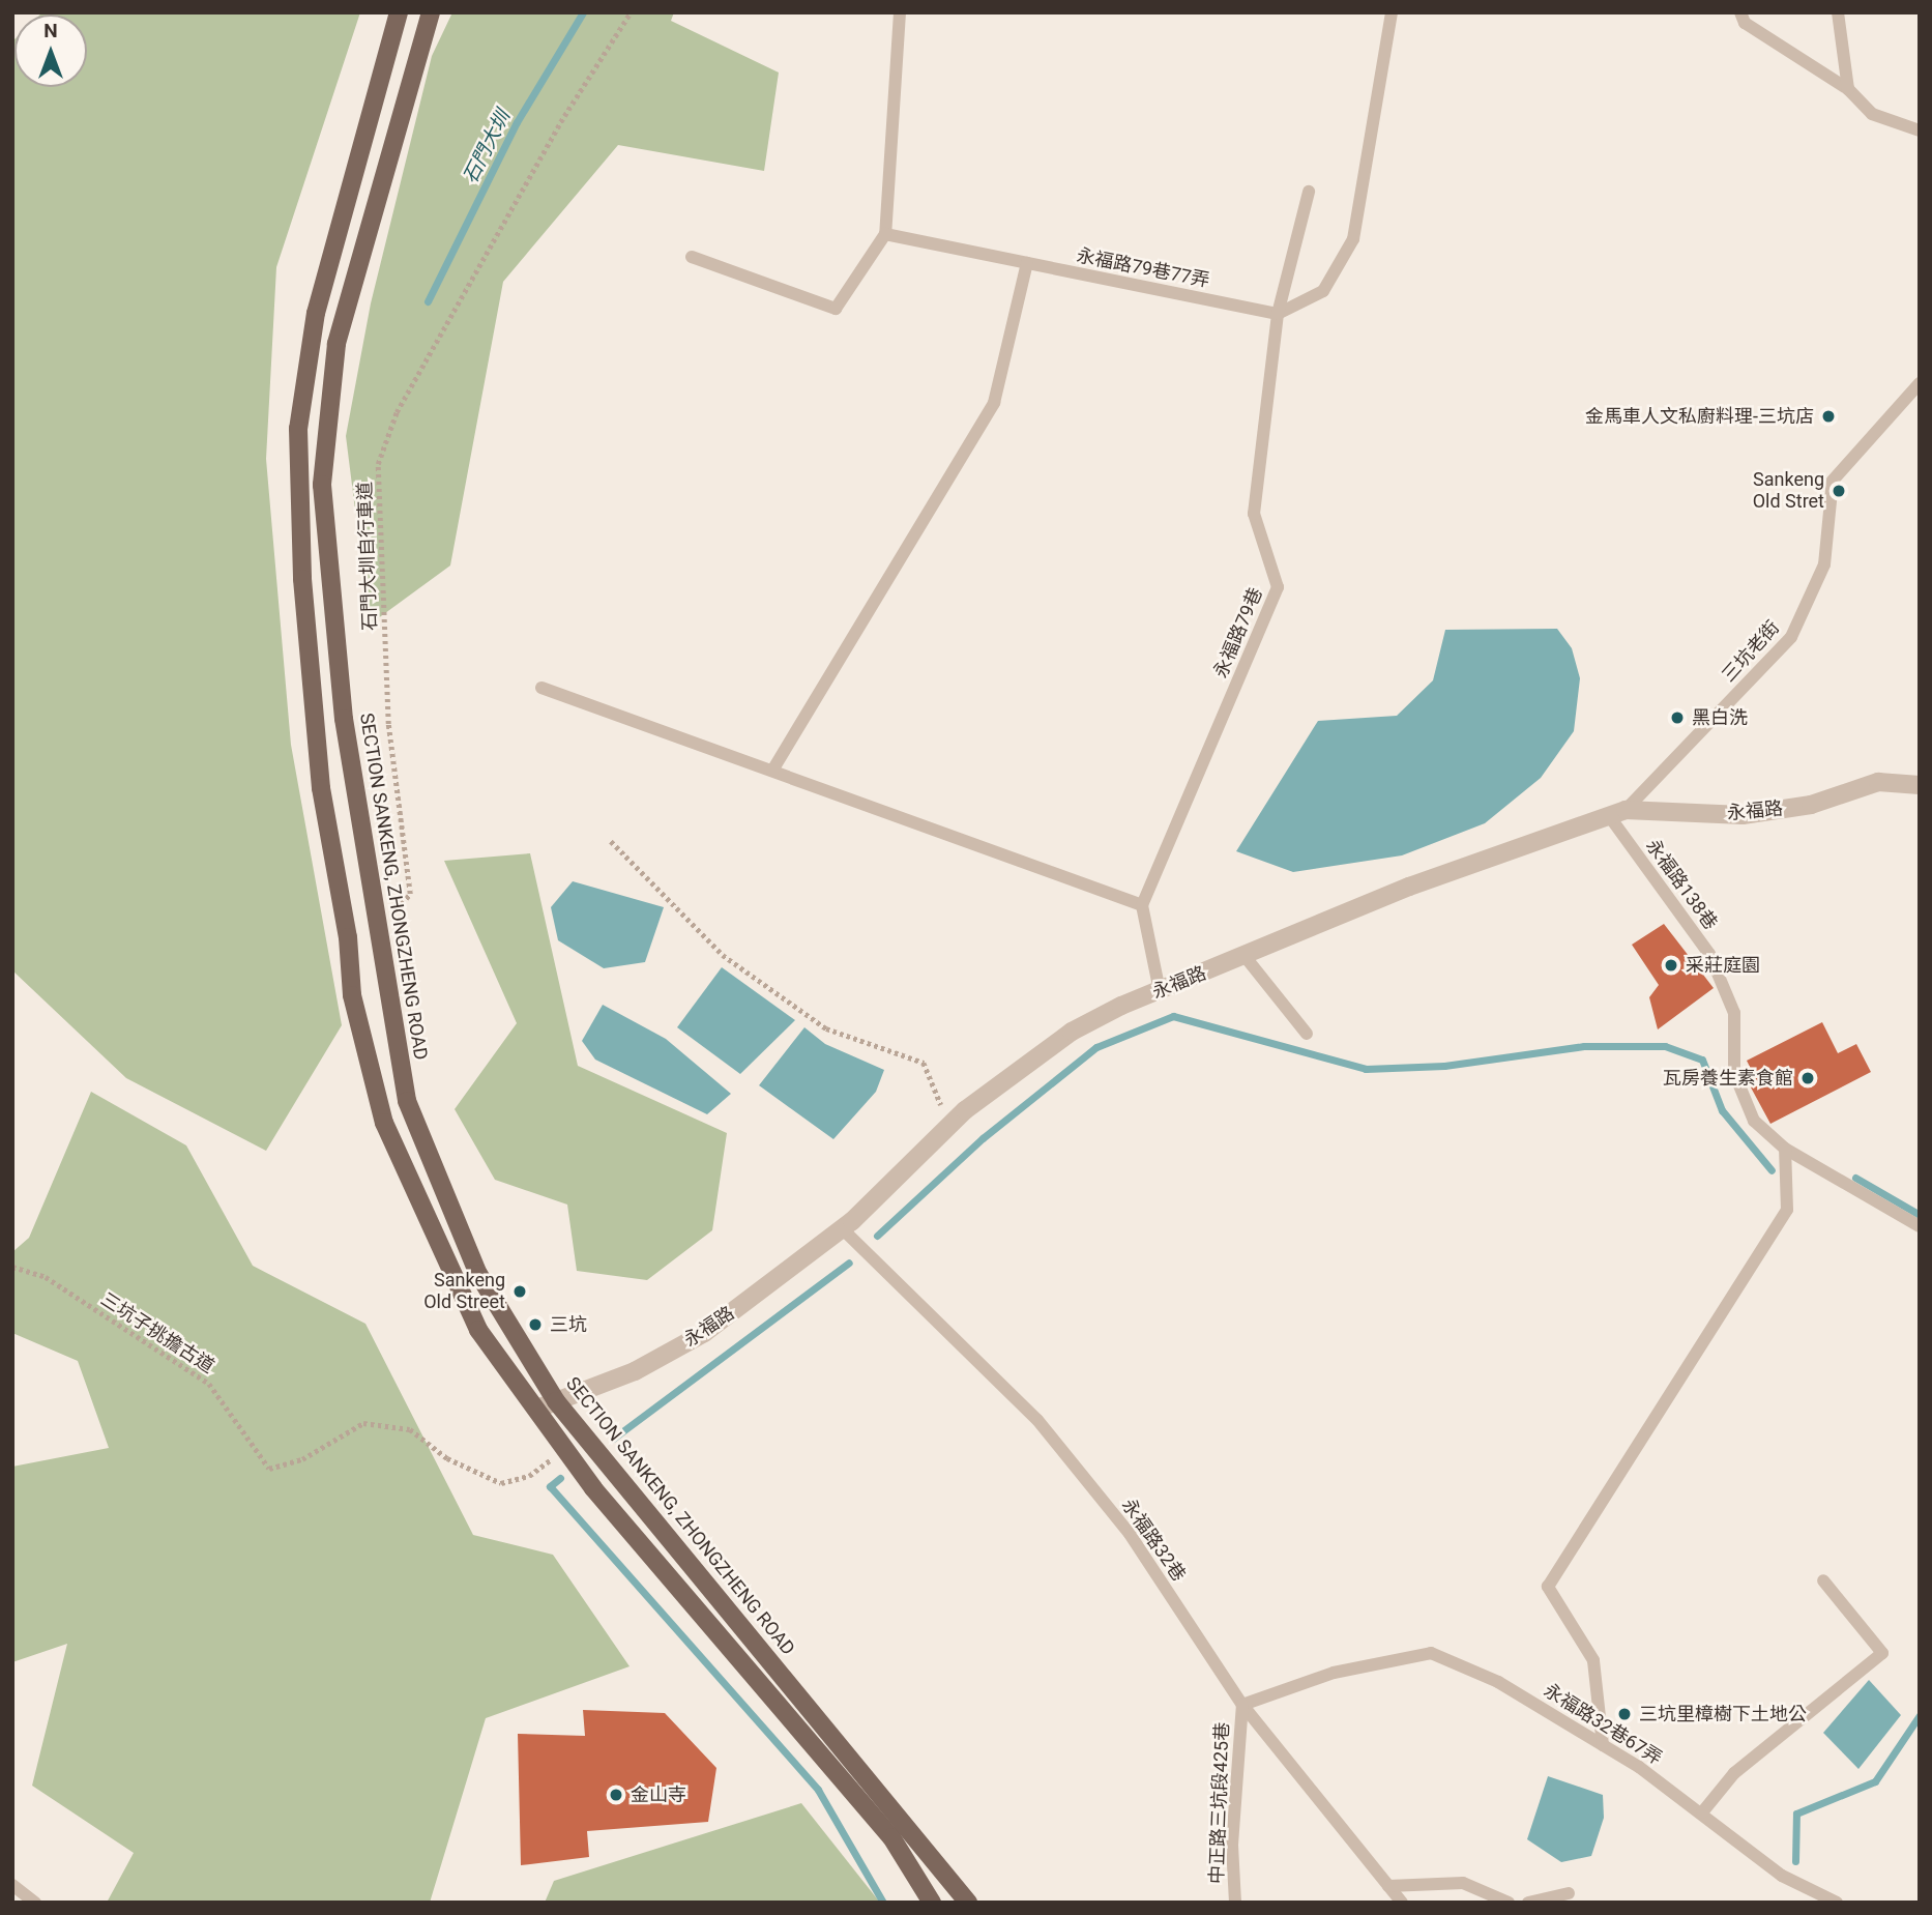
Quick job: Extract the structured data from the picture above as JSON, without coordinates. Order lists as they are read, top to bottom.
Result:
{
  "streets": {
    "main road": ["SECTION SANKENG, ZHONGZHENG ROAD"],
    "street": ["永福路"],
    "lane": [
      "永福路79巷77弄",
      "永福路79巷",
      "三坑老街",
      "永福路138巷",
      "永福路32巷",
      "永福路32巷67弄",
      "中正路三坑段425巷"
    ],
    "path": ["石門大圳自行車道", "三坑子挑擔古道"]
  },
  "crossings": [
    ["永福路79巷77弄", "永福路79巷"],
    ["石門大圳自行車道", "SECTION SANKENG, ZHONGZHENG ROAD"],
    ["三坑老街", "永福路"],
    ["三坑老街", "永福路138巷"],
    ["永福路", "永福路138巷"],
    ["永福路", "SECTION SANKENG, ZHONGZHENG ROAD"],
    ["永福路", "永福路32巷"],
    ["永福路32巷", "永福路32巷67弄"],
    ["永福路32巷", "中正路三坑段425巷"],
    ["永福路32巷67弄", "中正路三坑段425巷"]
  ],
  "water": ["石門大圳"],
  "places": [
    "金馬車人文私廚料理-三坑店",
    "Sankeng Old Stret",
    "黑白洗",
    "采莊庭園",
    "瓦房養生素食館",
    "Sankeng Old Street",
    "三坑",
    "三坑里樟樹下土地公",
    "金山寺"
  ],
  "north": "top"
}
